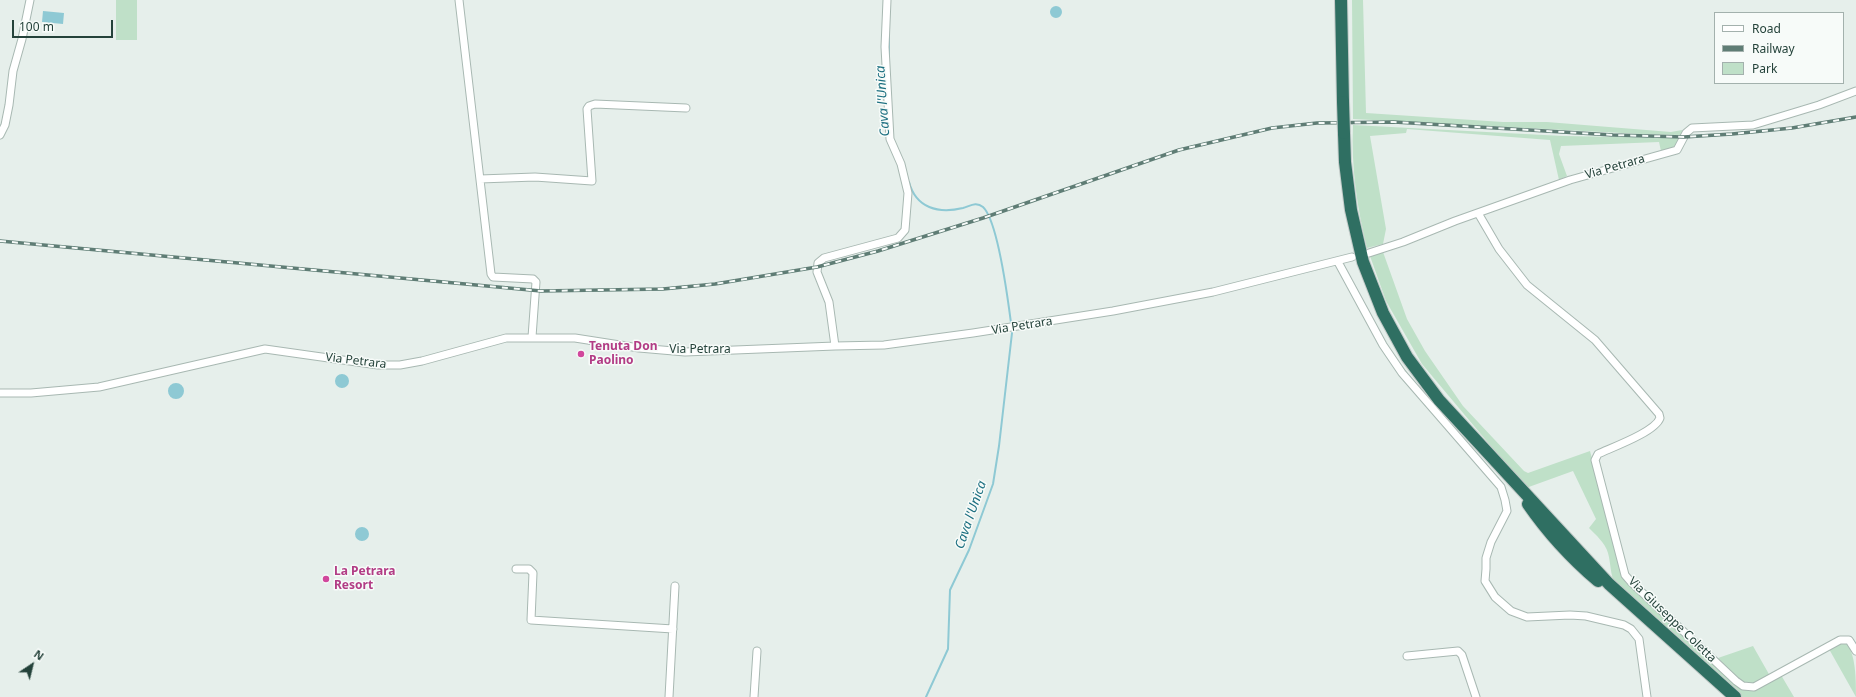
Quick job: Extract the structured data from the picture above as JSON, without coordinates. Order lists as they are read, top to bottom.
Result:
{
  "streets": {
    "street": ["Via Petrara", "Via Giuseppe Coletta"]
  },
  "crossings": [
    ["Via Petrara", "Via Giuseppe Coletta"]
  ],
  "water": ["Cava l'Unica"],
  "places": ["Tenuta Don Paolino", "La Petrara Resort"],
  "legend": ["Road", "Railway", "Park"],
  "scale_bar": "100 m",
  "north": "top right"
}
